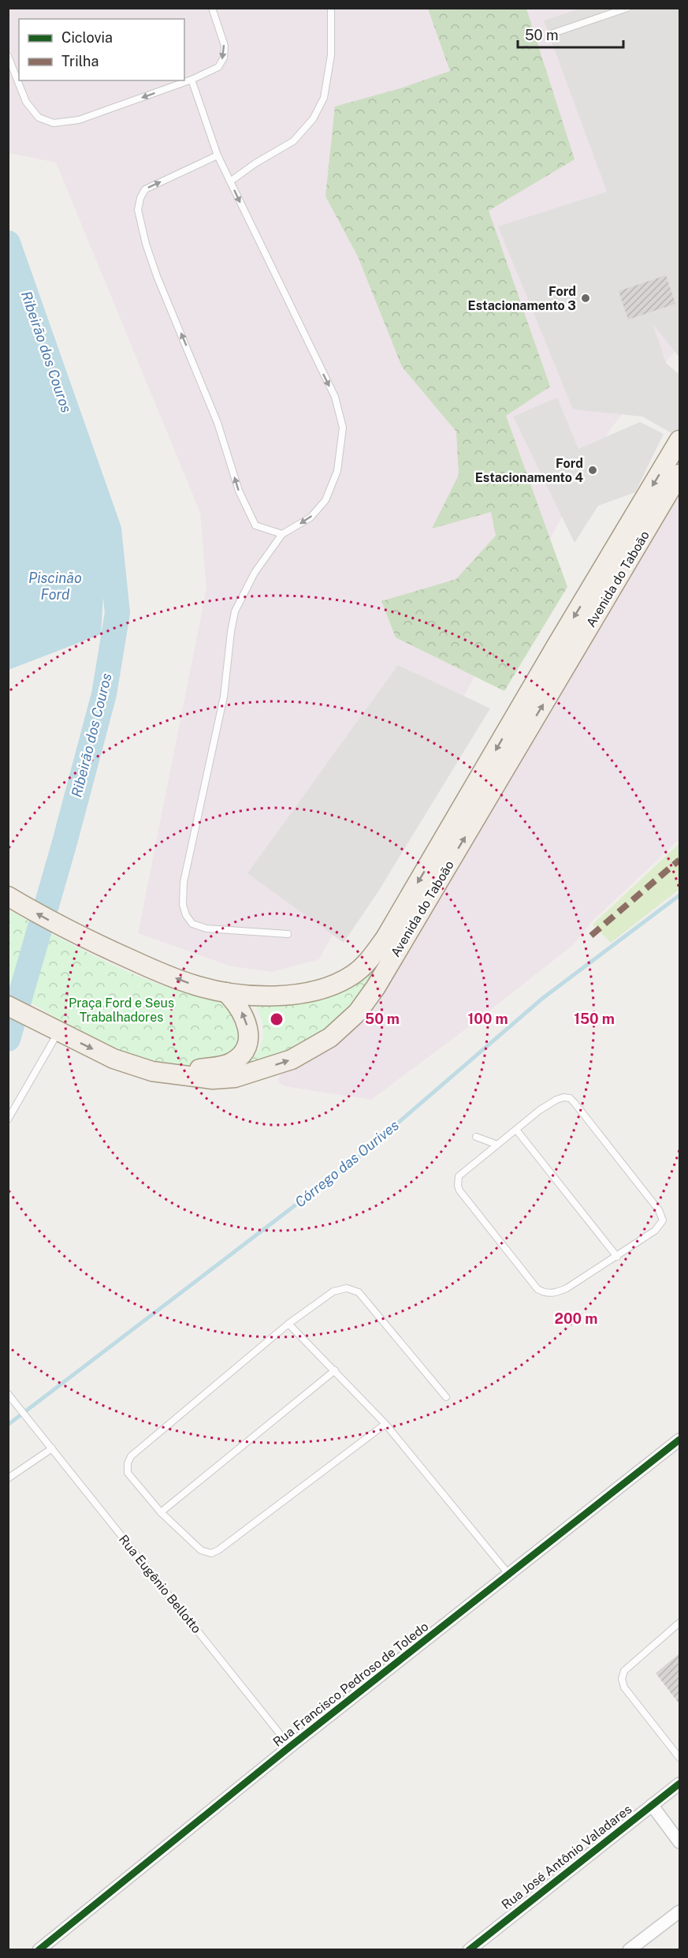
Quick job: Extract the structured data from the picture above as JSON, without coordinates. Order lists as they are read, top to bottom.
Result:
{
  "streets": {
    "main road": ["Avenida do Taboão"],
    "street": ["Rua Francisco Pedroso de Toledo", "Rua José Antônio Valadares"],
    "lane": ["Rua Eugênio Bellotto"]
  },
  "crossings": [
    ["Rua Eugênio Bellotto", "Rua Francisco Pedroso de Toledo"]
  ],
  "water": ["Ribeirão dos Couros", "Piscinão Ford", "Córrego das Ourives"],
  "parks": ["Praça Ford e Seus Trabalhadores"],
  "places": ["Ford Estacionamento 3", "Ford Estacionamento 4"],
  "legend": ["Ciclovia", "Trilha"],
  "scale_bar": "50 m",
  "rings": [
    "50 m",
    "100 m",
    "150 m",
    "200 m"
  ]
}
